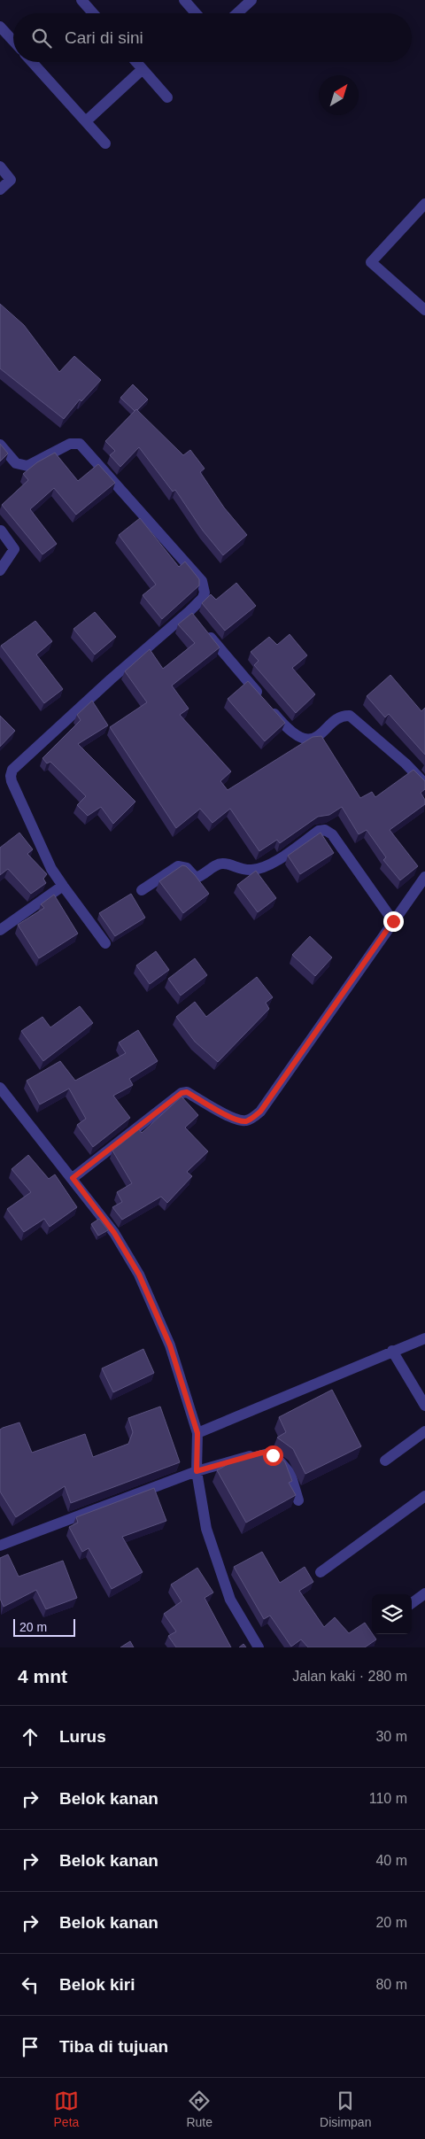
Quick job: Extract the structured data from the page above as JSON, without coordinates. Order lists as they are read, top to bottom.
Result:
{
  "scale_bar": "20 m",
  "north": "top right",
  "page": {
    "search": "Cari di sini",
    "scale": "20 m",
    "heading": ["4 mnt", "Jalan kaki · 280 m"],
    "list": [
      ["Lurus", "30 m"],
      ["Belok kanan", "110 m"],
      ["Belok kanan", "40 m"],
      ["Belok kanan", "20 m"],
      ["Belok kiri", "80 m"],
      "Tiba di tujuan"
    ],
    "nav": ["Peta", "Rute", "Disimpan"]
  }
}
